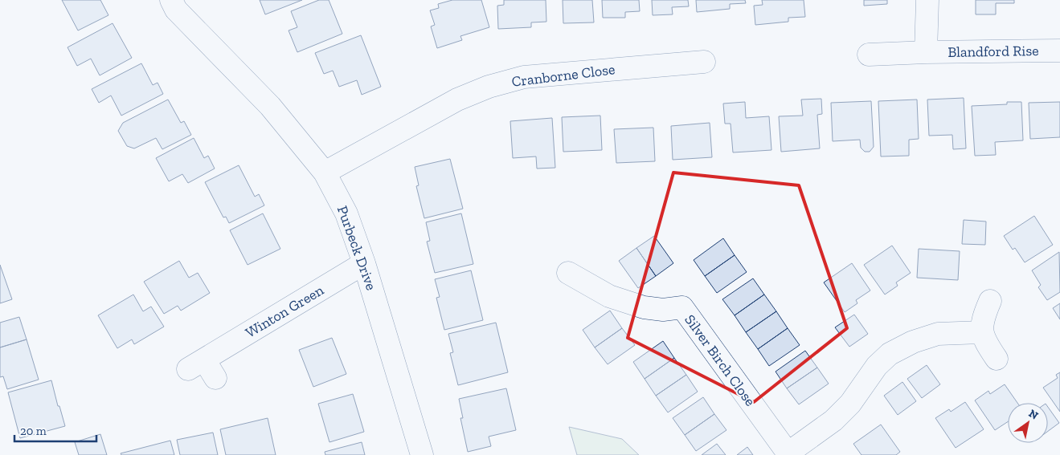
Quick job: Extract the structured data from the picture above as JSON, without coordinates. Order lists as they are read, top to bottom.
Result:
{
  "streets": {
    "street": [
      "Blandford Rise",
      "Cranborne Close",
      "Purbeck Drive",
      "Winton Green",
      "Silver Birch Close"
    ]
  },
  "crossings": [
    ["Cranborne Close", "Purbeck Drive"],
    ["Purbeck Drive", "Winton Green"]
  ],
  "scale_bar": "20 m",
  "north": "top right"
}
